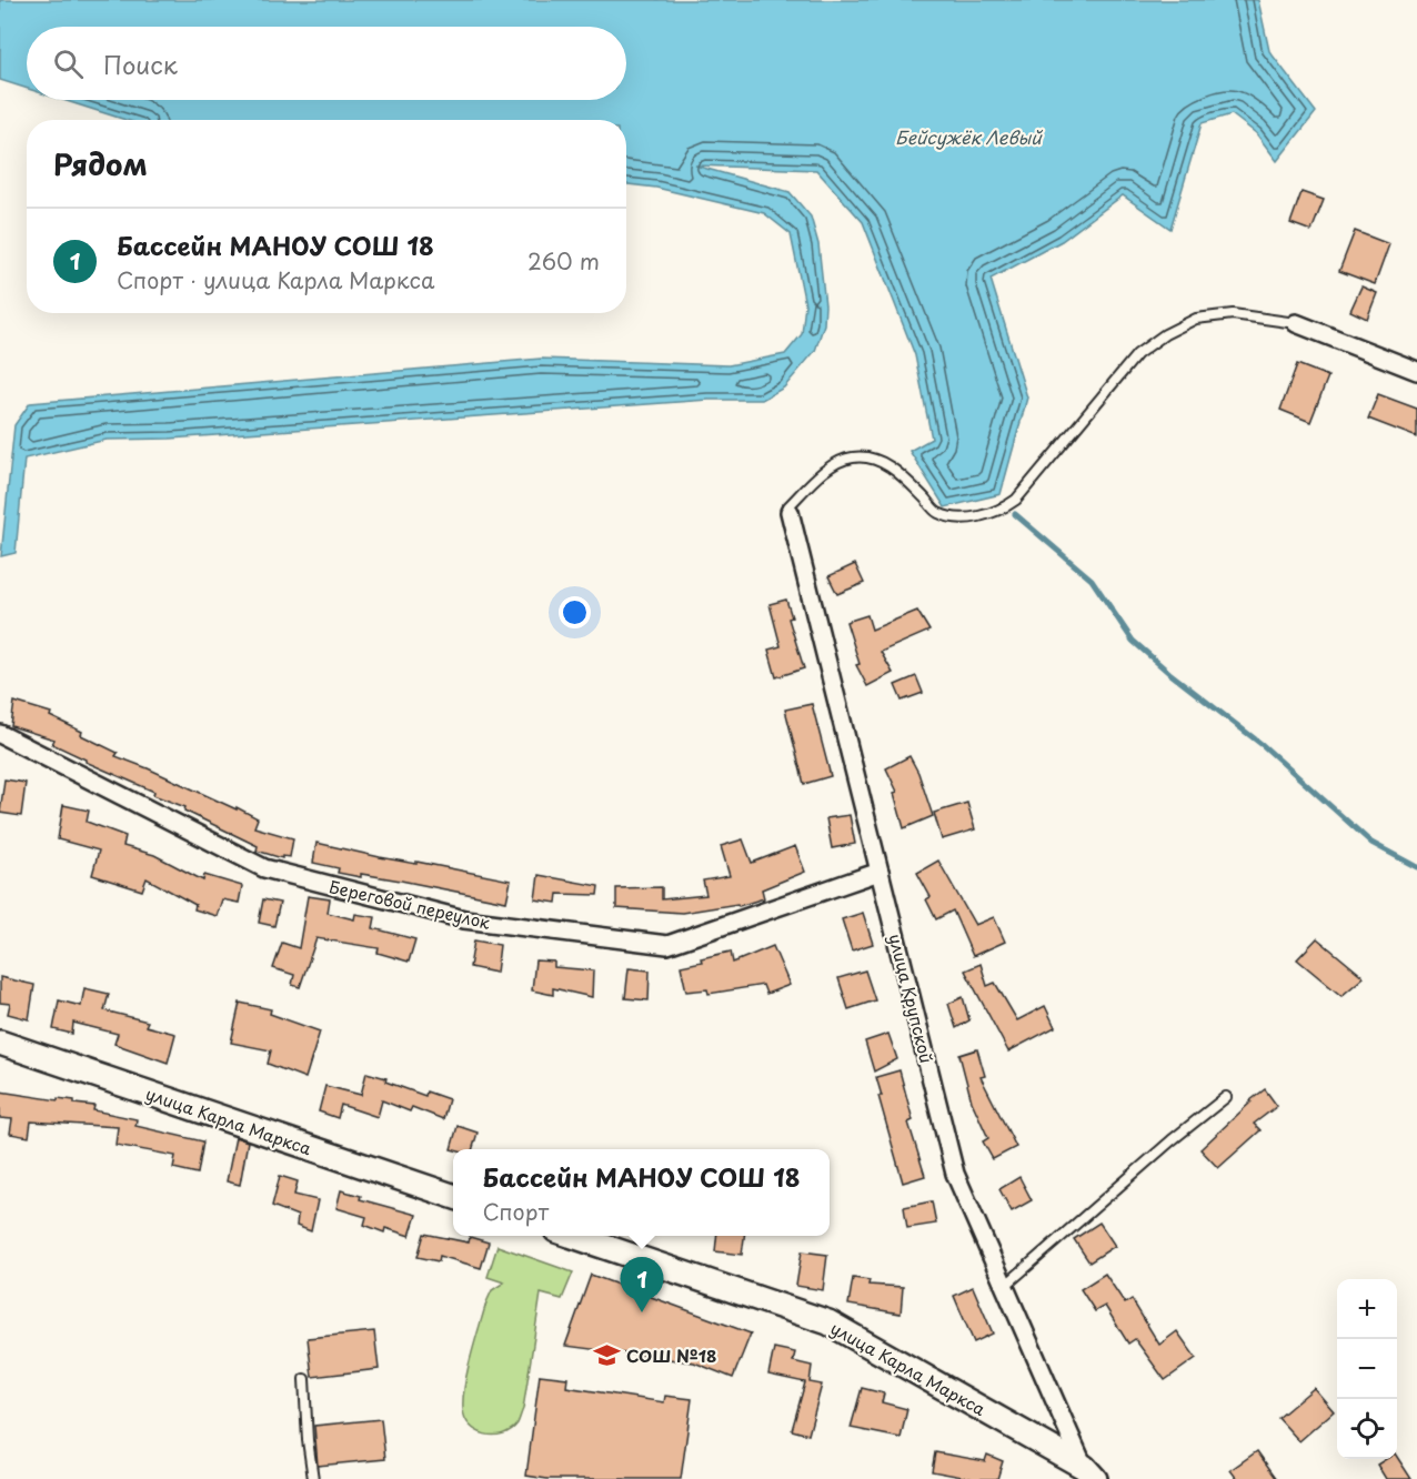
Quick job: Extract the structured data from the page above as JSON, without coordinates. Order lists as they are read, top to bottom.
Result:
{
  "streets": {
    "main road": ["улица Карла Маркса"],
    "street": ["Береговой переулок", "улица Крупской"]
  },
  "crossings": [
    ["Береговой переулок", "улица Крупской"],
    ["улица Крупской", "улица Карла Маркса"]
  ],
  "water": ["Бейсужёк Левый"],
  "places": {
    "school or university": ["СОШ №18"]
  },
  "page": {
    "search": "Поиск",
    "heading": "Рядом",
    "list": [
      {
        "mark": "1",
        "name": "Бассейн МАНОУ СОШ 18",
        "note": "Спорт · улица Карла Маркса",
        "value": "260 m"
      }
    ],
    "popup": ["Бассейн МАНОУ СОШ 18", "Спорт"],
    "pins": "1",
    "map_buttons": ["+", "−"]
  }
}
